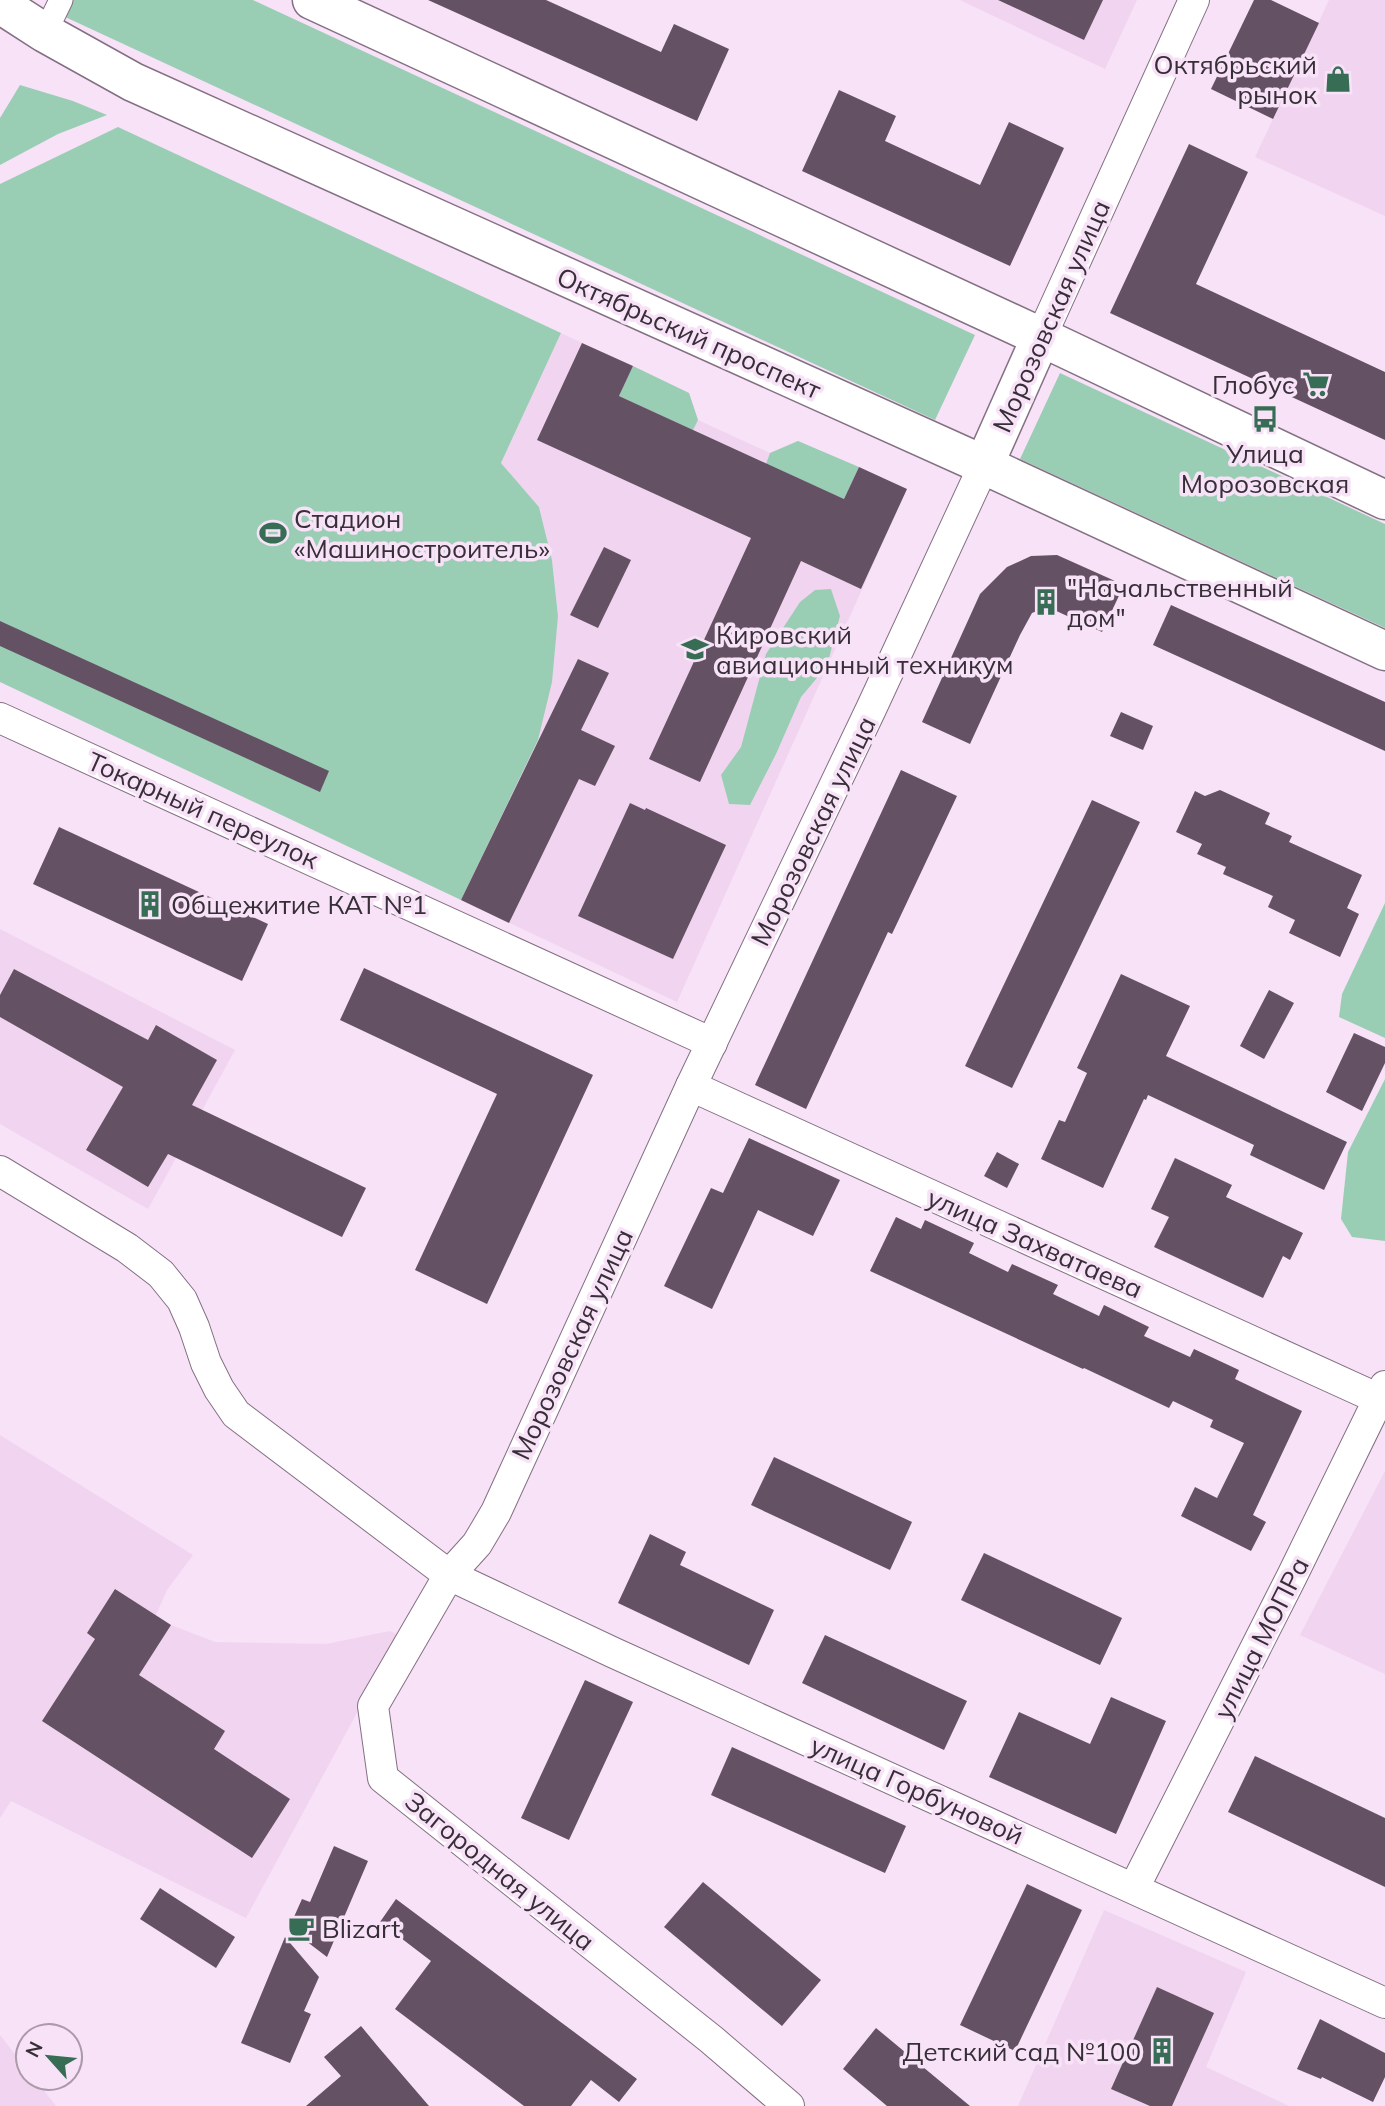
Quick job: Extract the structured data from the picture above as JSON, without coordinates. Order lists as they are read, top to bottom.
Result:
{
  "streets": {
    "main road": ["Морозовская улица", "Октябрьский проспект"],
    "street": [
      "Токарный переулок",
      "улица Захватаева",
      "улица МОПРа",
      "улица Горбуновой",
      "Загородная улица"
    ]
  },
  "crossings": [
    ["Морозовская улица", "Октябрьский проспект"],
    ["Морозовская улица", "Токарный переулок"],
    ["Морозовская улица", "улица Захватаева"],
    ["Морозовская улица", "улица Горбуновой"],
    ["Морозовская улица", "Загородная улица"],
    ["улица Захватаева", "улица МОПРа"],
    ["улица МОПРа", "улица Горбуновой"],
    ["улица Горбуновой", "Загородная улица"]
  ],
  "places": {
    "shop": ["Октябрьский рынок"],
    "supermarket": ["Глобус"],
    "bus stop": ["Улица Морозовская"],
    "sports": ["Стадион «Машиностроитель»"],
    "building": ["\"Начальственный дом\"", "Общежитие КАТ №1", "Детский сад №100"],
    "school or university": ["Кировский авиационный техникум"],
    "cafe": ["Blizart"]
  },
  "north": "top left"
}
